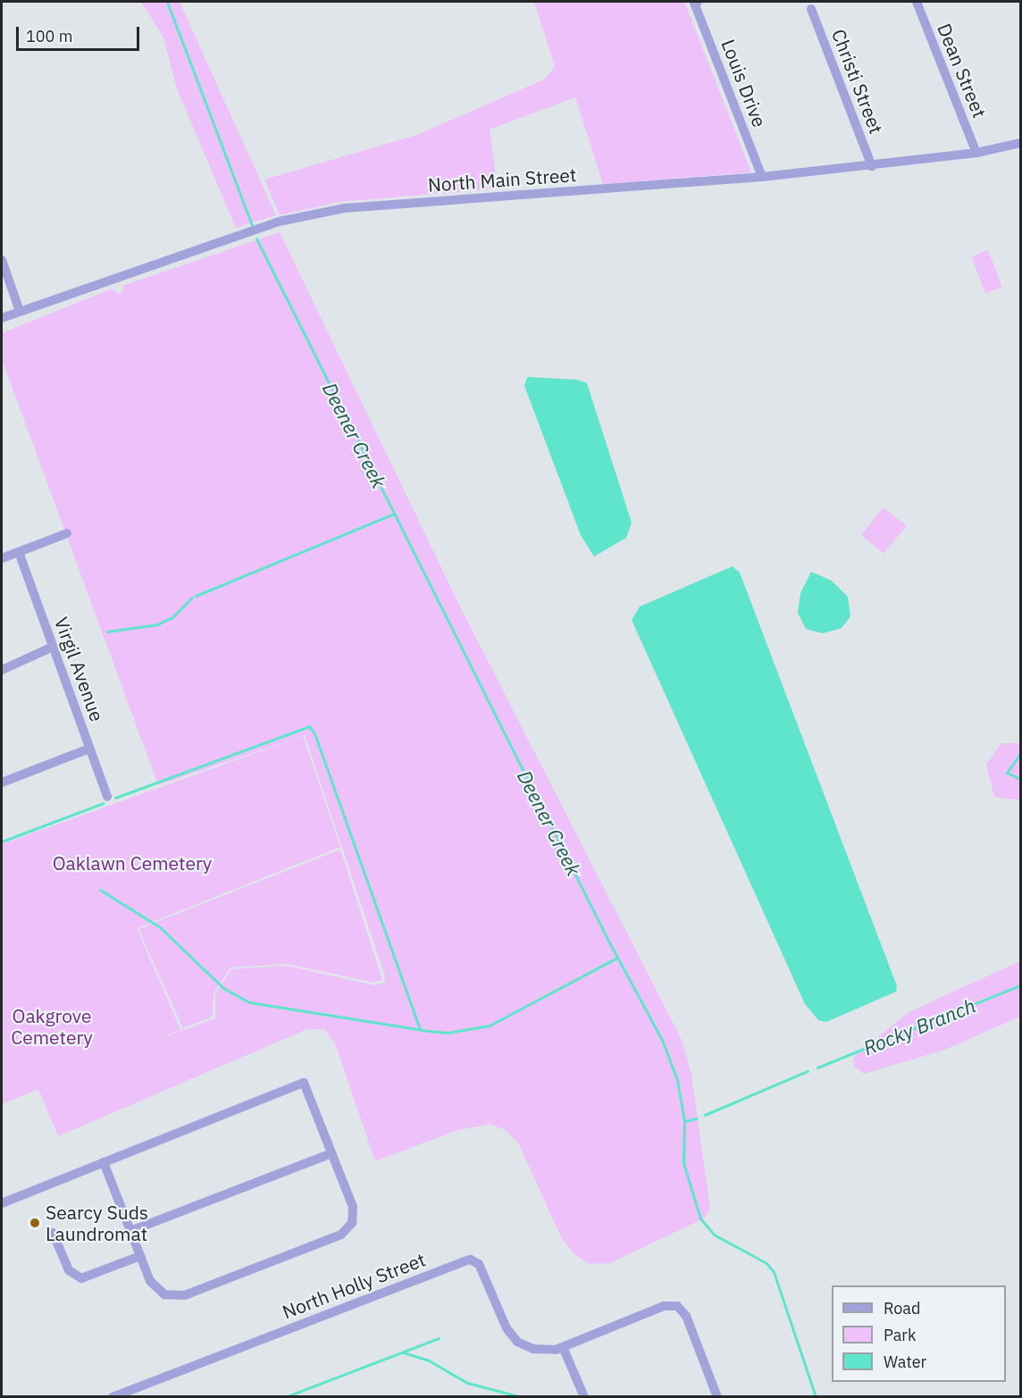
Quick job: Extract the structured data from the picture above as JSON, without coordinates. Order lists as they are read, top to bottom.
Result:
{
  "streets": {
    "street": [
      "Dean Street",
      "Christi Street",
      "Louis Drive",
      "North Main Street",
      "Virgil Avenue",
      "North Holly Street"
    ]
  },
  "crossings": [
    ["Dean Street", "North Main Street"],
    ["Christi Street", "North Main Street"],
    ["Louis Drive", "North Main Street"]
  ],
  "water": ["Deener Creek", "Rocky Branch"],
  "parks": ["Oaklawn Cemetery", "Oakgrove Cemetery"],
  "places": ["Searcy Suds Laundromat"],
  "legend": ["Road", "Park", "Water"],
  "scale_bar": "100 m"
}
